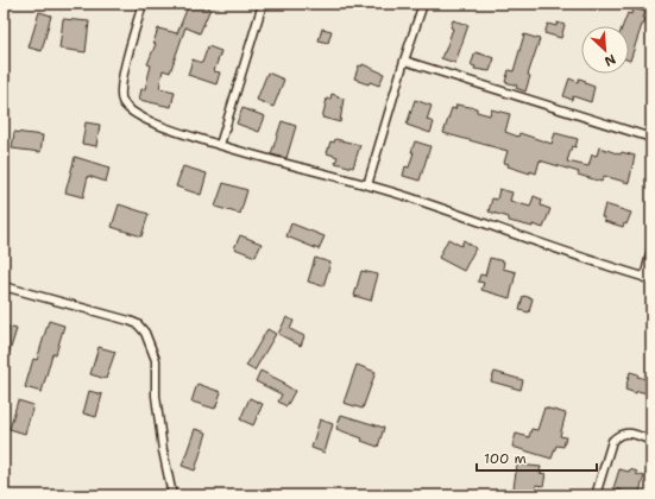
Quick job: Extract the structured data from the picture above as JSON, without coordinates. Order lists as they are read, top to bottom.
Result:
{
  "scale_bar": "100 m",
  "north": "bottom right"
}
